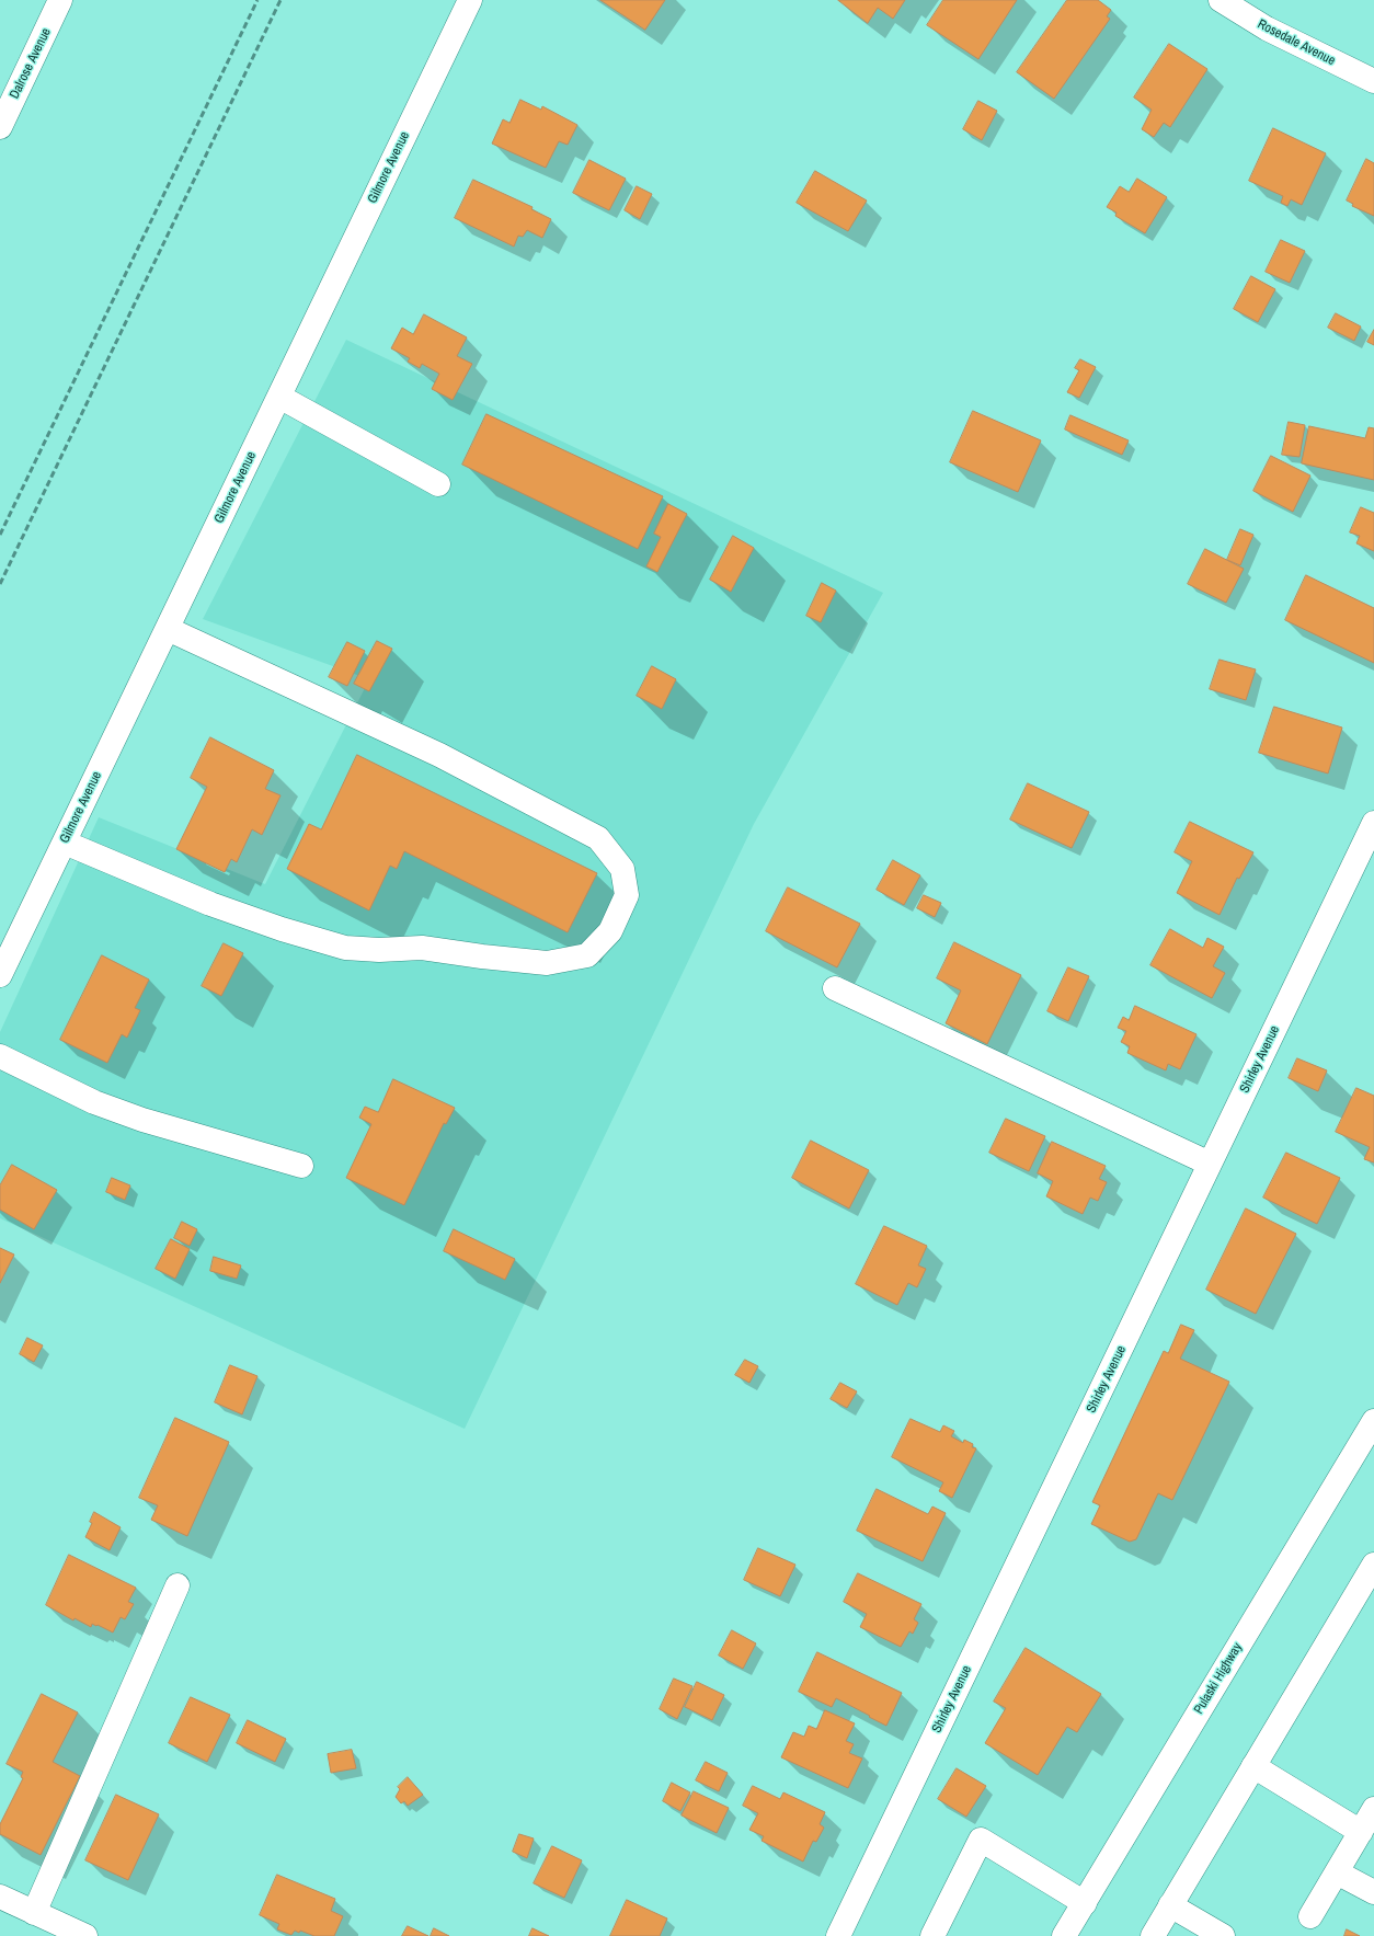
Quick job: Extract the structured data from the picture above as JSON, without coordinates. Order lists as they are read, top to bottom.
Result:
{
  "streets": {
    "main road": [
      "Rosedale Avenue",
      "Dalrose Avenue",
      "Gilmore Avenue",
      "Shirley Avenue",
      "Pulaski Highway"
    ]
  }
}
